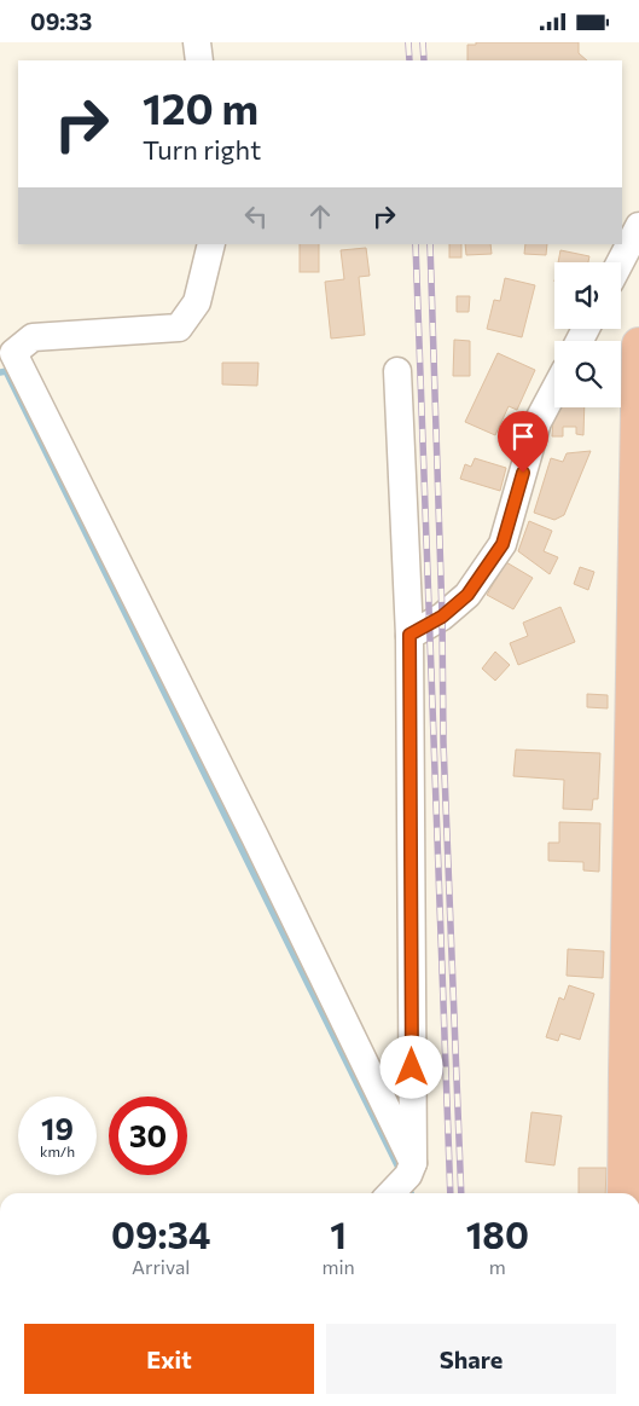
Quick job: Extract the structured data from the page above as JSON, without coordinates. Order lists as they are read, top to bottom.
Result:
{
  "page": {
    "status": "09:33",
    "turn": ["120 m", "Turn right"],
    "speed": "19 km/h",
    "limit": "30",
    "eta": [
      "09:34",
      "Arrival",
      "1",
      "min",
      "180",
      "m"
    ],
    "buttons": ["Exit", "Share"]
  }
}
